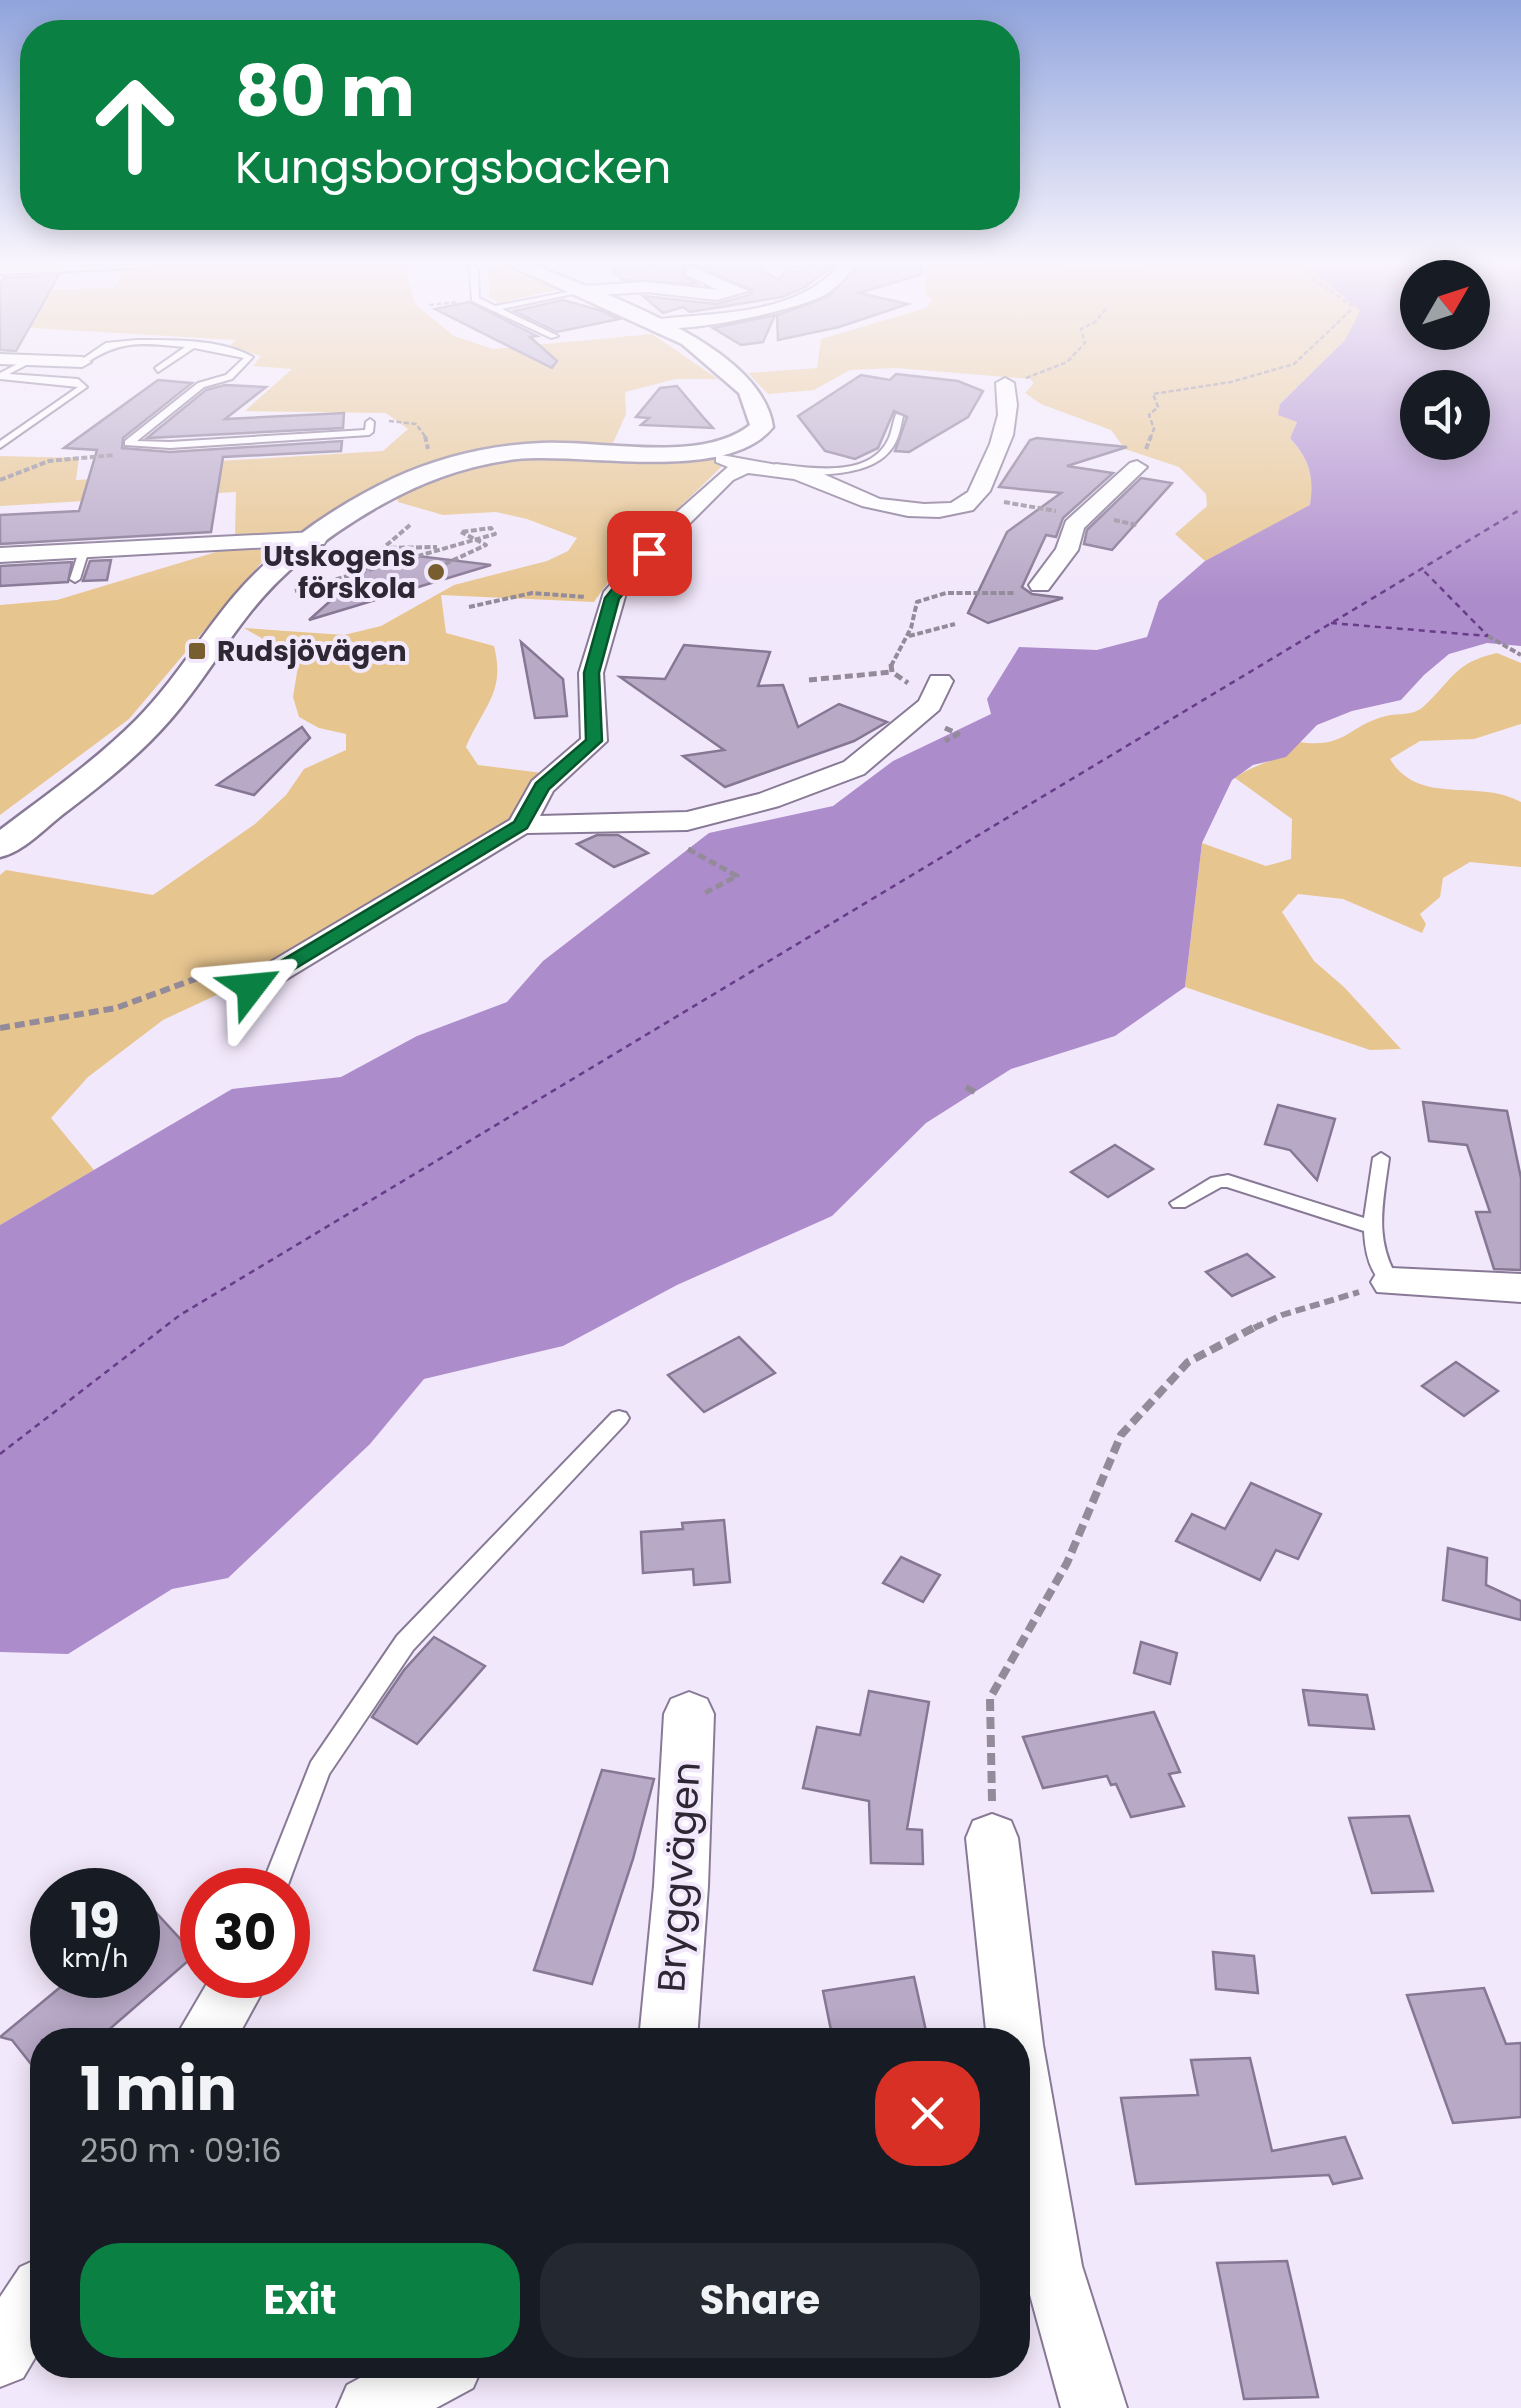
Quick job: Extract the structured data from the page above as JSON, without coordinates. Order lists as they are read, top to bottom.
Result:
{
  "streets": {
    "street": ["Bryggvägen"]
  },
  "places": {
    "other": ["Utskogens förskola"],
    "transit": ["Rudsjövägen"]
  },
  "north": "top right",
  "page": {
    "turn": ["80 m", "Kungsborgsbacken"],
    "speed": "19 km/h",
    "limit": "30",
    "heading": ["1 min", "250 m · 09:16"],
    "buttons": ["Exit", "Share"]
  }
}
